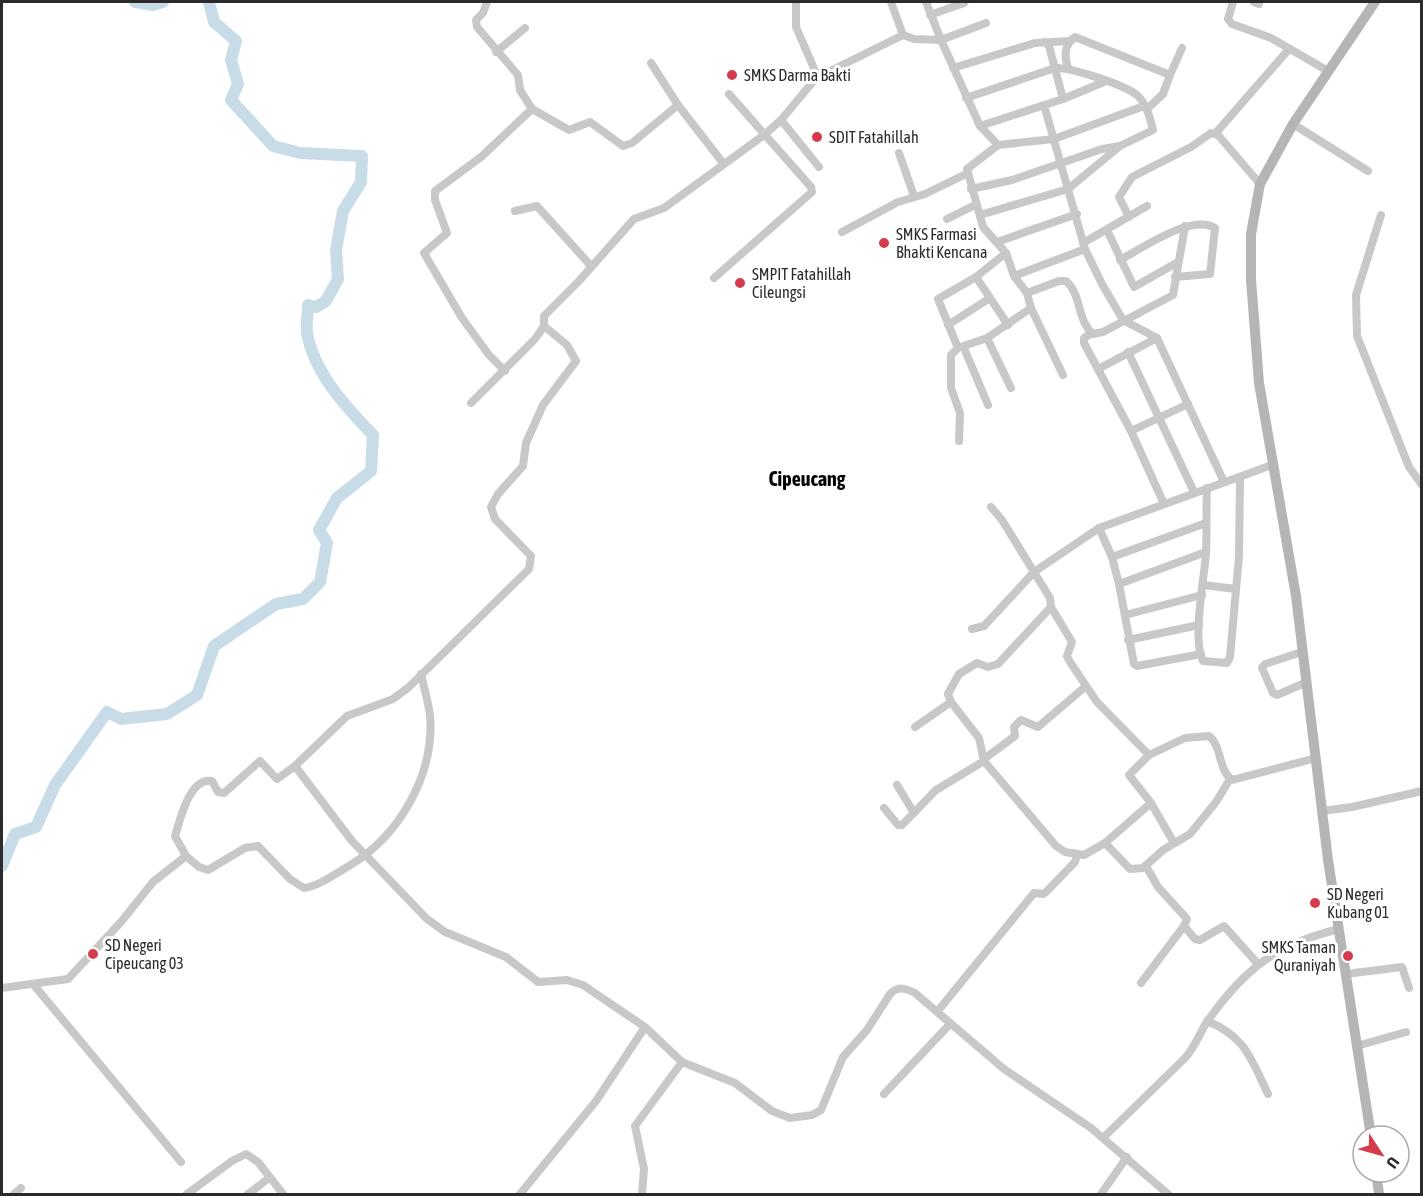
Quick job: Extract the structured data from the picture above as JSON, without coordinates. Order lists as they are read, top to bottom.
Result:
{
  "districts": ["Cipeucang"],
  "places": [
    "SMKS Darma Bakti",
    "SDIT Fatahillah",
    "SMKS Farmasi Bhakti Kencana",
    "SMPIT Fatahillah Cileungsi",
    "SD Negeri Kubang 01",
    "SD Negeri Cipeucang 03",
    "SMKS Taman Quraniyah"
  ],
  "north": "bottom right"
}
